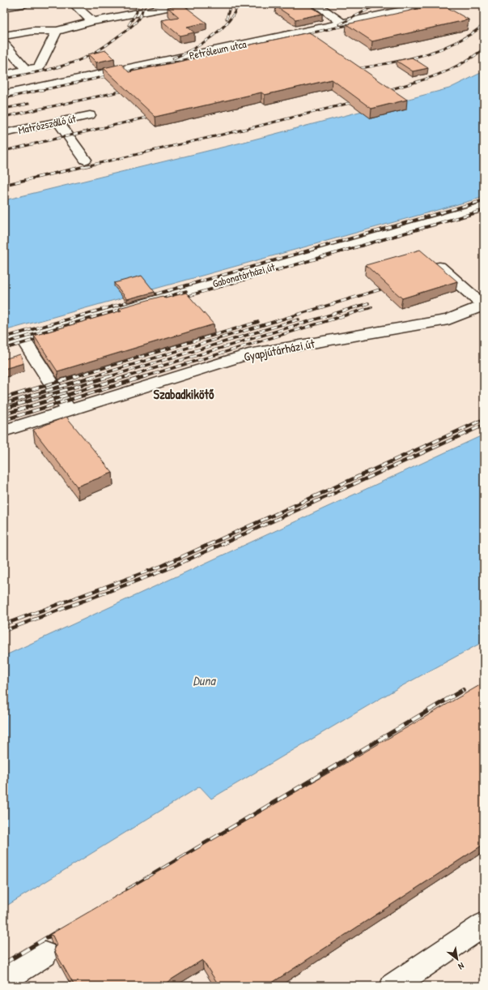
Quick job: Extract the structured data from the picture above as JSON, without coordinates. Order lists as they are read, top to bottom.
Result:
{
  "streets": {
    "street": [
      "Petróleum utca",
      "Matrózszálló út",
      "Gabonatárházi út",
      "Gyapjútárházi út"
    ]
  },
  "districts": ["Szabadkikötő"],
  "water": ["Duna"],
  "north": "bottom right"
}
